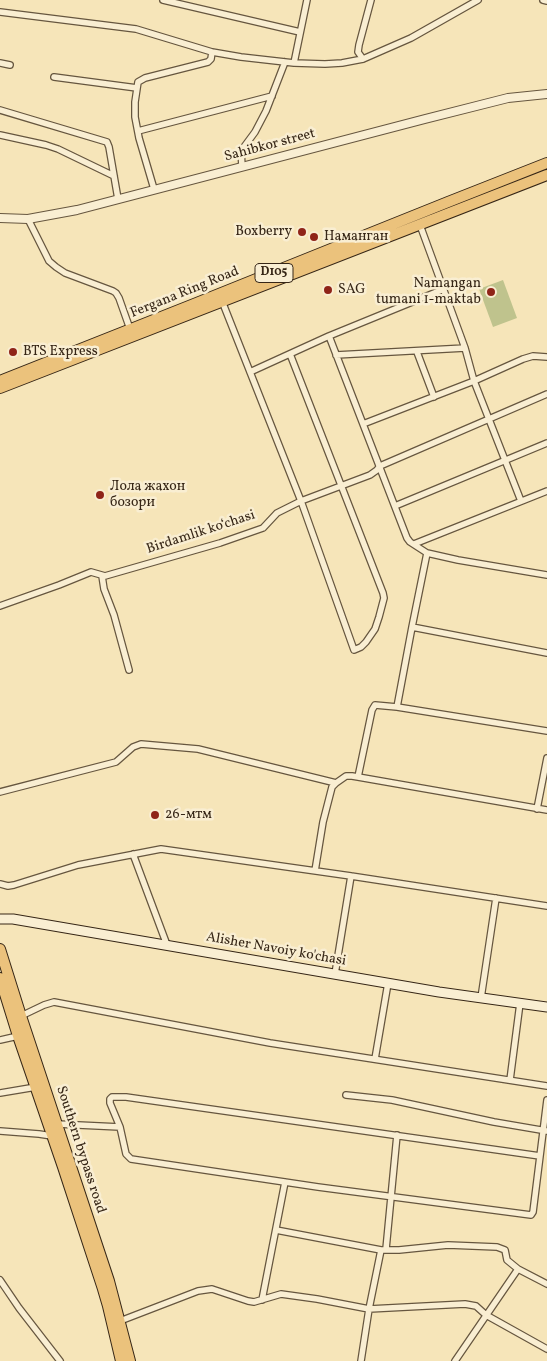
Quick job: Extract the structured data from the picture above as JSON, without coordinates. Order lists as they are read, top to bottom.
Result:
{
  "streets": {
    "highway": ["D105", "Fergana Ring Road", "Southern bypass road"],
    "main road": ["Alisher Navoiy ko'chasi"],
    "street": ["Sahibkor street", "Birdamlik koʻchasi"]
  },
  "places": [
    "Boxberry",
    "Наманган",
    "SAG",
    "Namangan tumani 1-maktab",
    "BTS Express",
    "Лола жахон бозори",
    "26-мтм"
  ]
}
